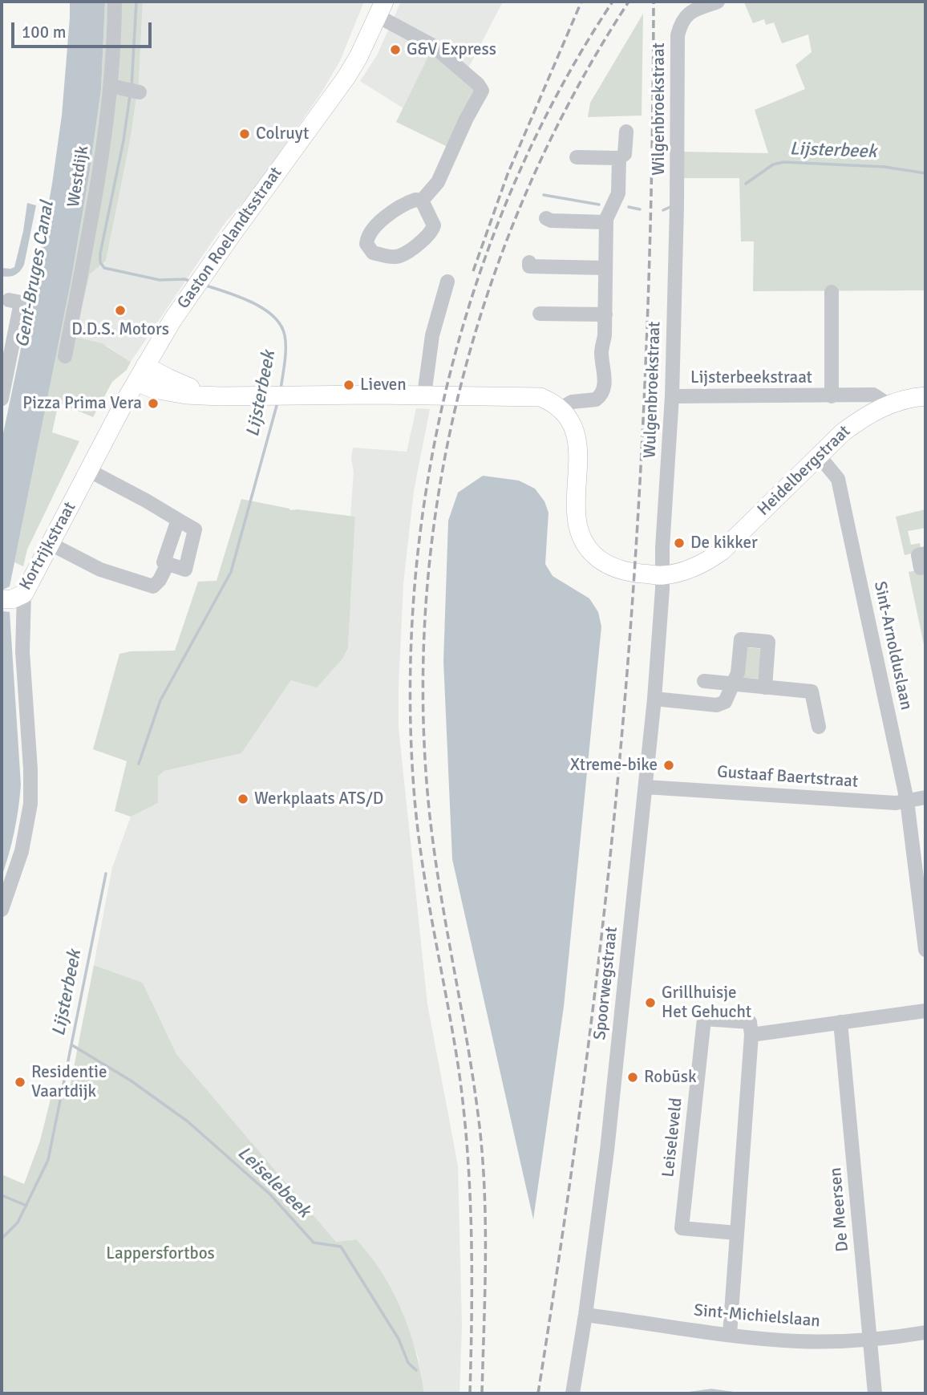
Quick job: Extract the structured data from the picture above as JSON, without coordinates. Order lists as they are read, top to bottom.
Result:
{
  "streets": {
    "main road": ["Gaston Roelandtsstraat", "Heidelbergstraat", "Kortrijkstraat"],
    "street": [
      "Wilgenbroekstraat",
      "Westdijk",
      "Lijsterbeekstraat",
      "Wulgenbroekstraat",
      "Sint-Arnolduslaan",
      "Gustaaf Baertstraat",
      "Spoorwegstraat",
      "Leiseleveld",
      "De Meersen",
      "Sint-Michielslaan"
    ]
  },
  "crossings": [
    ["Wilgenbroekstraat", "Wulgenbroekstraat"],
    ["Gaston Roelandtsstraat", "Kortrijkstraat"],
    ["Lijsterbeekstraat", "Wulgenbroekstraat"],
    ["Lijsterbeekstraat", "Heidelbergstraat"],
    ["Wulgenbroekstraat", "Heidelbergstraat"],
    ["Wulgenbroekstraat", "Spoorwegstraat"],
    ["Heidelbergstraat", "Sint-Arnolduslaan"],
    ["Heidelbergstraat", "Spoorwegstraat"],
    ["Sint-Arnolduslaan", "Gustaaf Baertstraat"],
    ["Gustaaf Baertstraat", "Spoorwegstraat"],
    ["Spoorwegstraat", "Sint-Michielslaan"],
    ["De Meersen", "Sint-Michielslaan"]
  ],
  "water": ["Lijsterbeek", "Gent-Bruges Canal", "Leiselebeek"],
  "parks": ["Lappersfortbos"],
  "places": [
    "G&V Express",
    "Colruyt",
    "D.D.S. Motors",
    "Lieven",
    "Pizza Prima Vera",
    "De kikker",
    "Xtreme-bike",
    "Werkplaats ATS/D",
    "Grillhuisje Het Gehucht",
    "Robūsk",
    "Residentie Vaartdijk"
  ],
  "scale_bar": "100 m"
}
